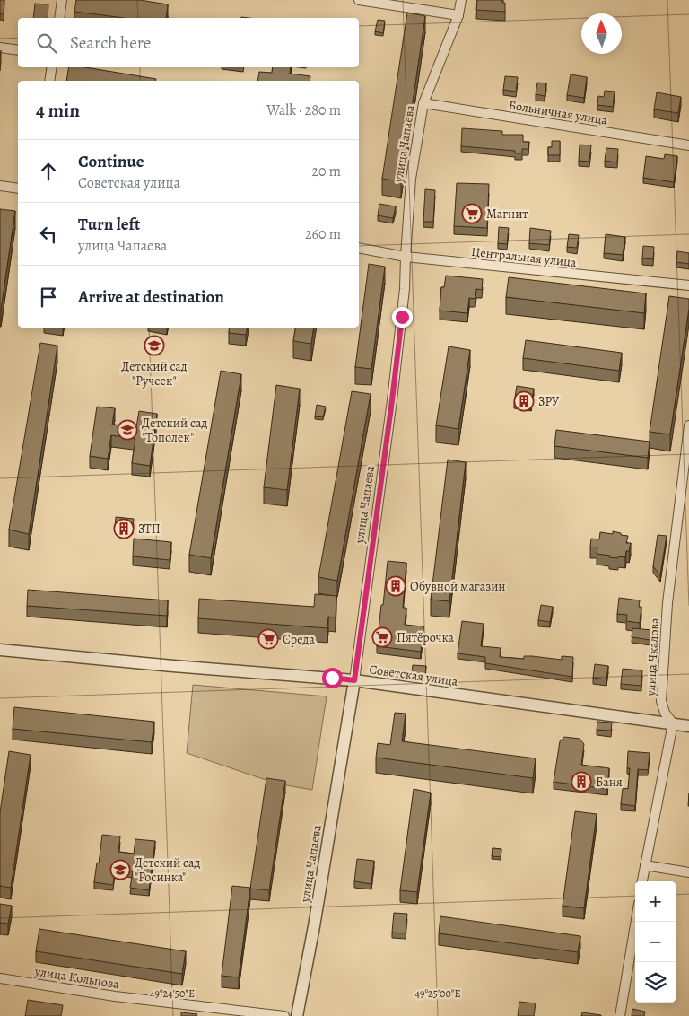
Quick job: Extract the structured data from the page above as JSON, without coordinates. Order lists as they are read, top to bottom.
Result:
{
  "streets": {
    "street": [
      "Больничная улица",
      "улица Чапаева",
      "Центральная улица",
      "улица Чкалова",
      "Советская улица",
      "улица Кольцова"
    ]
  },
  "crossings": [
    ["Больничная улица", "улица Чапаева"],
    ["улица Чапаева", "Центральная улица"],
    ["улица Чапаева", "Советская улица"],
    ["улица Чкалова", "Советская улица"]
  ],
  "places": {
    "supermarket": ["Магнит", "Пятёрочка", "Среда"],
    "school or university": ["Детский сад \"Ручеек\"", "Детский сад \"Тополек\"", "Детский сад \"Росинка\""],
    "building": [
      "ЗРУ",
      "ЗТП",
      "Обувной магазин",
      "Баня"
    ]
  },
  "north": "top",
  "page": {
    "search": "Search here",
    "heading": ["4 min", "Walk · 280 m"],
    "list": [
      ["Continue", "Советская улица", "20 m"],
      ["Turn left", "улица Чапаева", "260 m"],
      "Arrive at destination"
    ],
    "map_buttons": ["+", "−"]
  },
  "coordinates": ["49°24'50\"E", "49°25'00\"E"]
}
